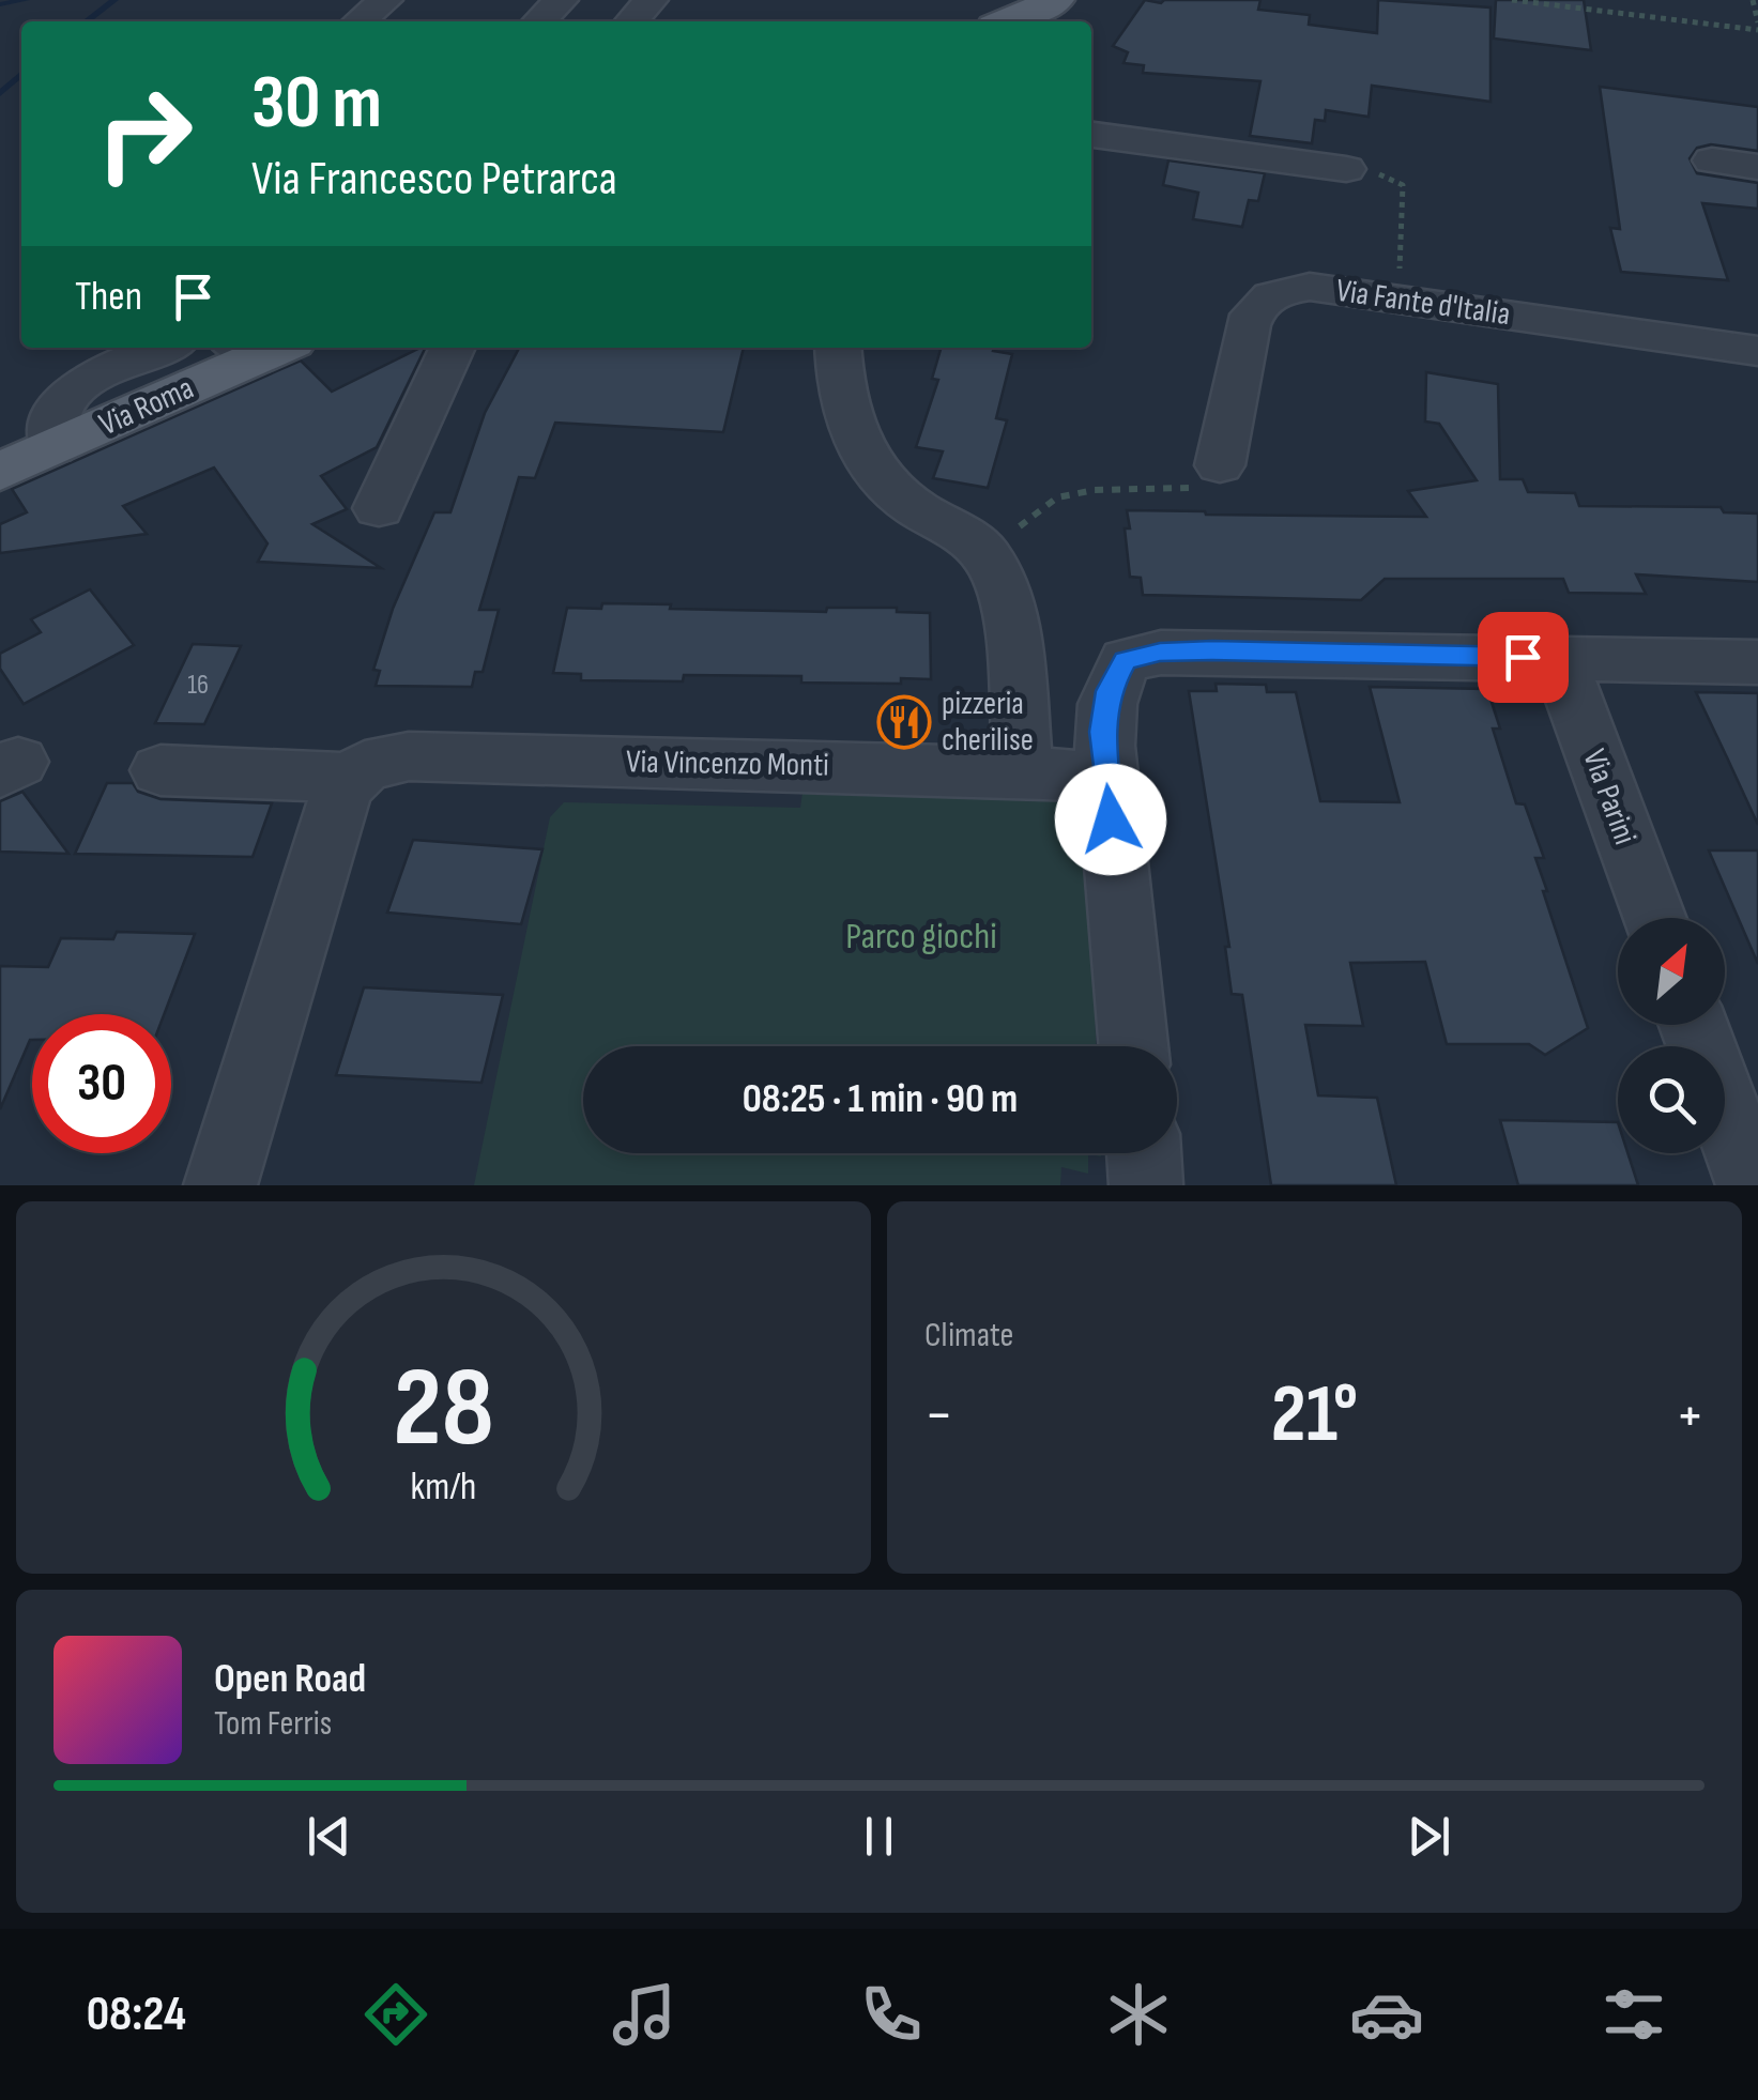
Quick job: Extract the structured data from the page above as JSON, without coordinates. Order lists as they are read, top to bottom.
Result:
{
  "streets": {
    "main road": ["Via Roma"],
    "street": ["Via Fante d'Italia", "Via Vincenzo Monti", "Via Parini"]
  },
  "parks": ["Parco giochi"],
  "places": {
    "restaurant": ["pizzeria cherilise"]
  },
  "house_numbers": ["16"],
  "north": "top right",
  "page": {
    "turn": ["30 m", "Via Francesco Petrarca"],
    "then": "Then",
    "limit": "30",
    "trip": "08:25 · 1 min · 90 m",
    "tile": "Climate",
    "heat": ["−", "21°", "+"],
    "song": ["Open Road", "Tom Ferris"],
    "tabs": "08:24",
    "gauge": ["28", "km/h"]
  }
}
